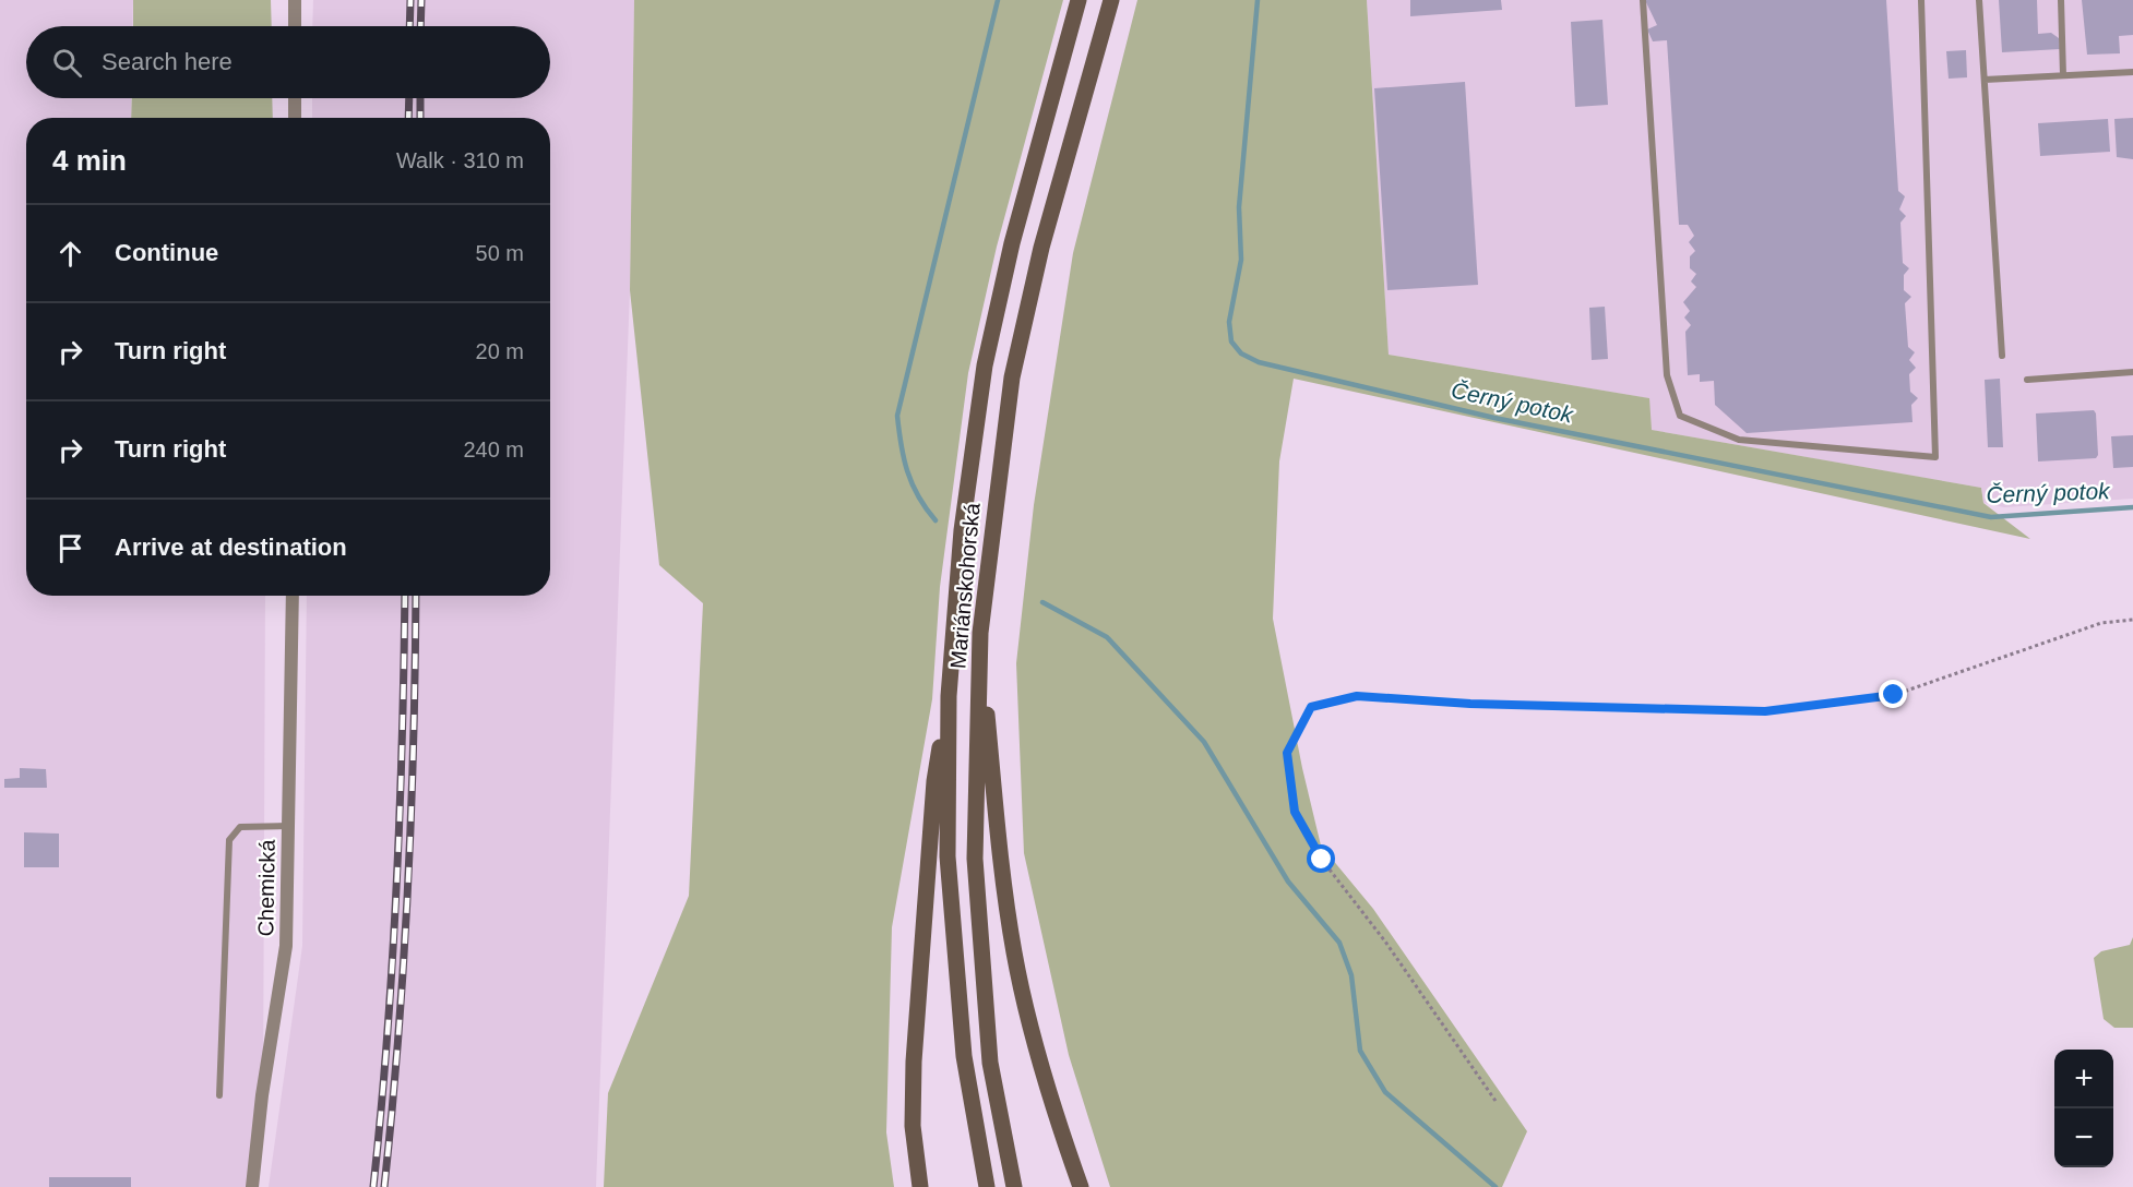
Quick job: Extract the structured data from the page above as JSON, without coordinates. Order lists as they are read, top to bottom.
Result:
{
  "streets": {
    "main road": ["Mariánskohorská"],
    "street": ["Chemická"]
  },
  "water": ["Černý potok"],
  "page": {
    "search": "Search here",
    "heading": ["4 min", "Walk · 310 m"],
    "list": [
      ["Continue", "50 m"],
      ["Turn right", "20 m"],
      ["Turn right", "240 m"],
      "Arrive at destination"
    ],
    "map_buttons": ["+", "−"]
  }
}
